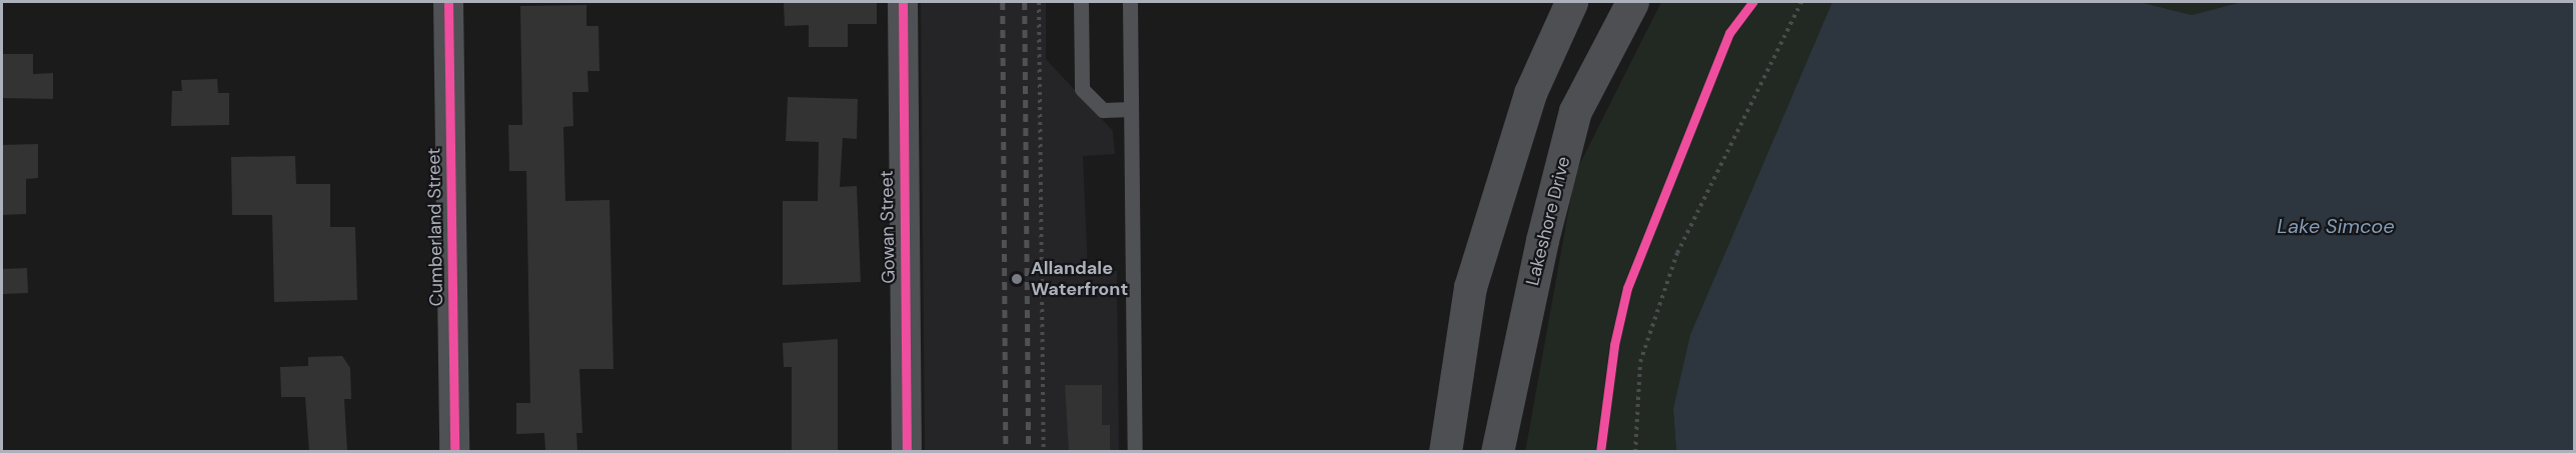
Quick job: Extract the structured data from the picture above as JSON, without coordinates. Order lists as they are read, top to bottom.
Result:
{
  "streets": {
    "main road": ["Lakeshore Drive"],
    "street": ["Cumberland Street", "Gowan Street"]
  },
  "water": ["Lake Simcoe"],
  "places": ["Allandale Waterfront"]
}
